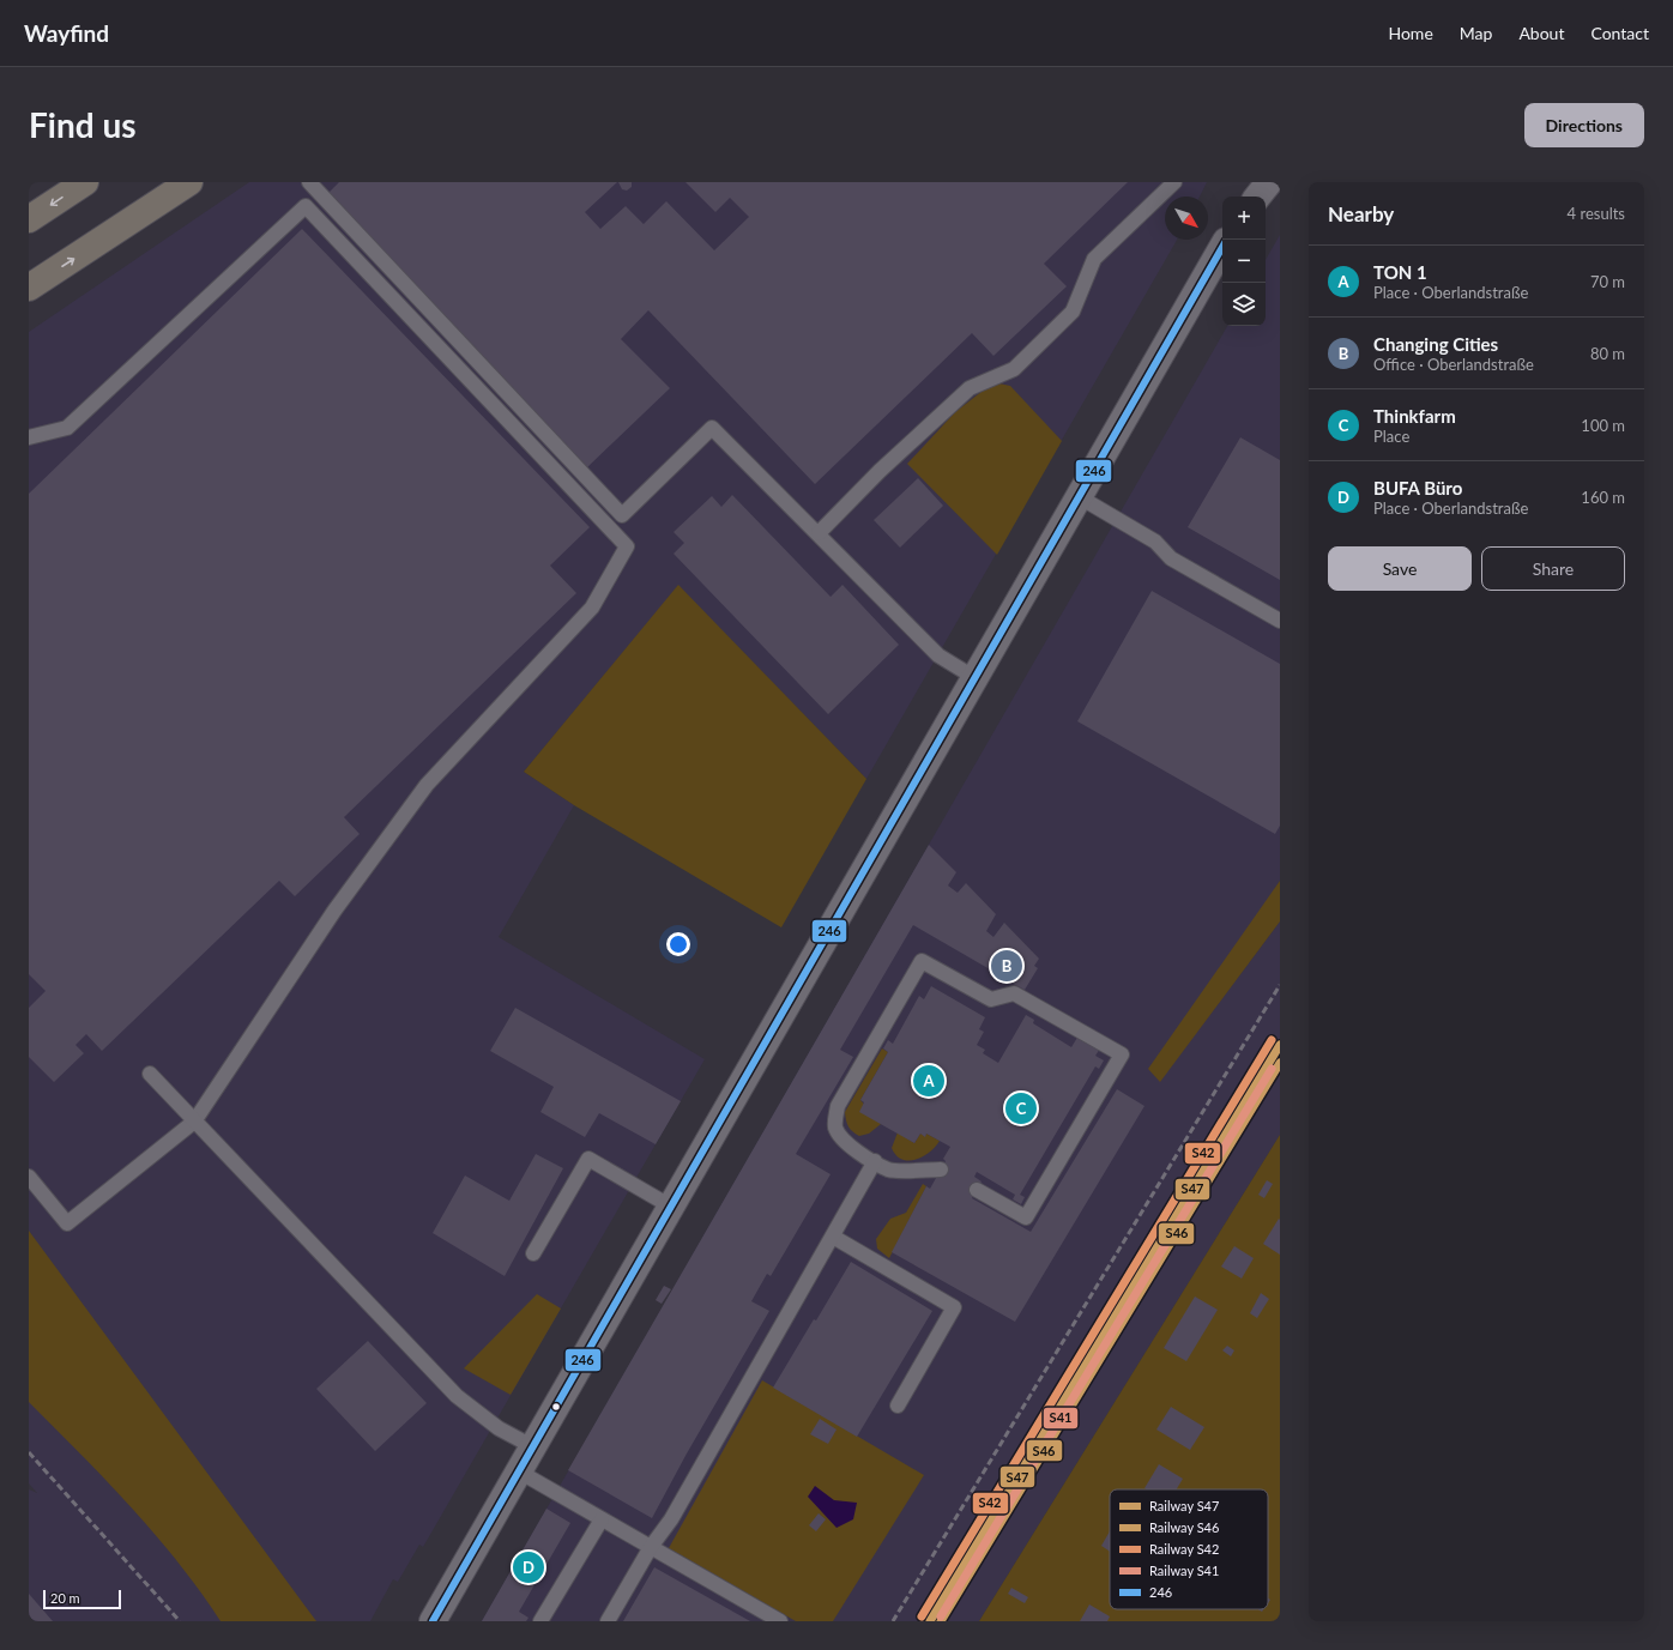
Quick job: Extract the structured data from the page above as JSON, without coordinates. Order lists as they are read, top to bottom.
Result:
{
  "lines": [
    "transit line 246",
    "rail line S42",
    "rail line S47",
    "rail line S46",
    "rail line S41"
  ],
  "legend": [
    "Railway S47",
    "Railway S46",
    "Railway S42",
    "Railway S41",
    "246"
  ],
  "scale_bar": "20 m",
  "north": "bottom right",
  "page": {
    "header": "Wayfind",
    "nav": [
      "Home",
      "Map",
      "About",
      "Contact"
    ],
    "buttons": [
      "Directions",
      ["Save", "Share"]
    ],
    "title": "Find us",
    "heading": ["Nearby", "4 results"],
    "map_buttons": ["+", "−"],
    "list": [
      {
        "mark": "A",
        "name": "TON 1",
        "note": "Place · Oberlandstraße",
        "value": "70 m"
      },
      {
        "mark": "B",
        "name": "Changing Cities",
        "note": "Office · Oberlandstraße",
        "value": "80 m"
      },
      {
        "mark": "C",
        "name": "Thinkfarm",
        "note": "Place",
        "value": "100 m"
      },
      {
        "mark": "D",
        "name": "BUFA Büro",
        "note": "Place · Oberlandstraße",
        "value": "160 m"
      }
    ],
    "pins": [
      "B",
      "A",
      "C",
      "D"
    ],
    "scale": "20 m"
  }
}
